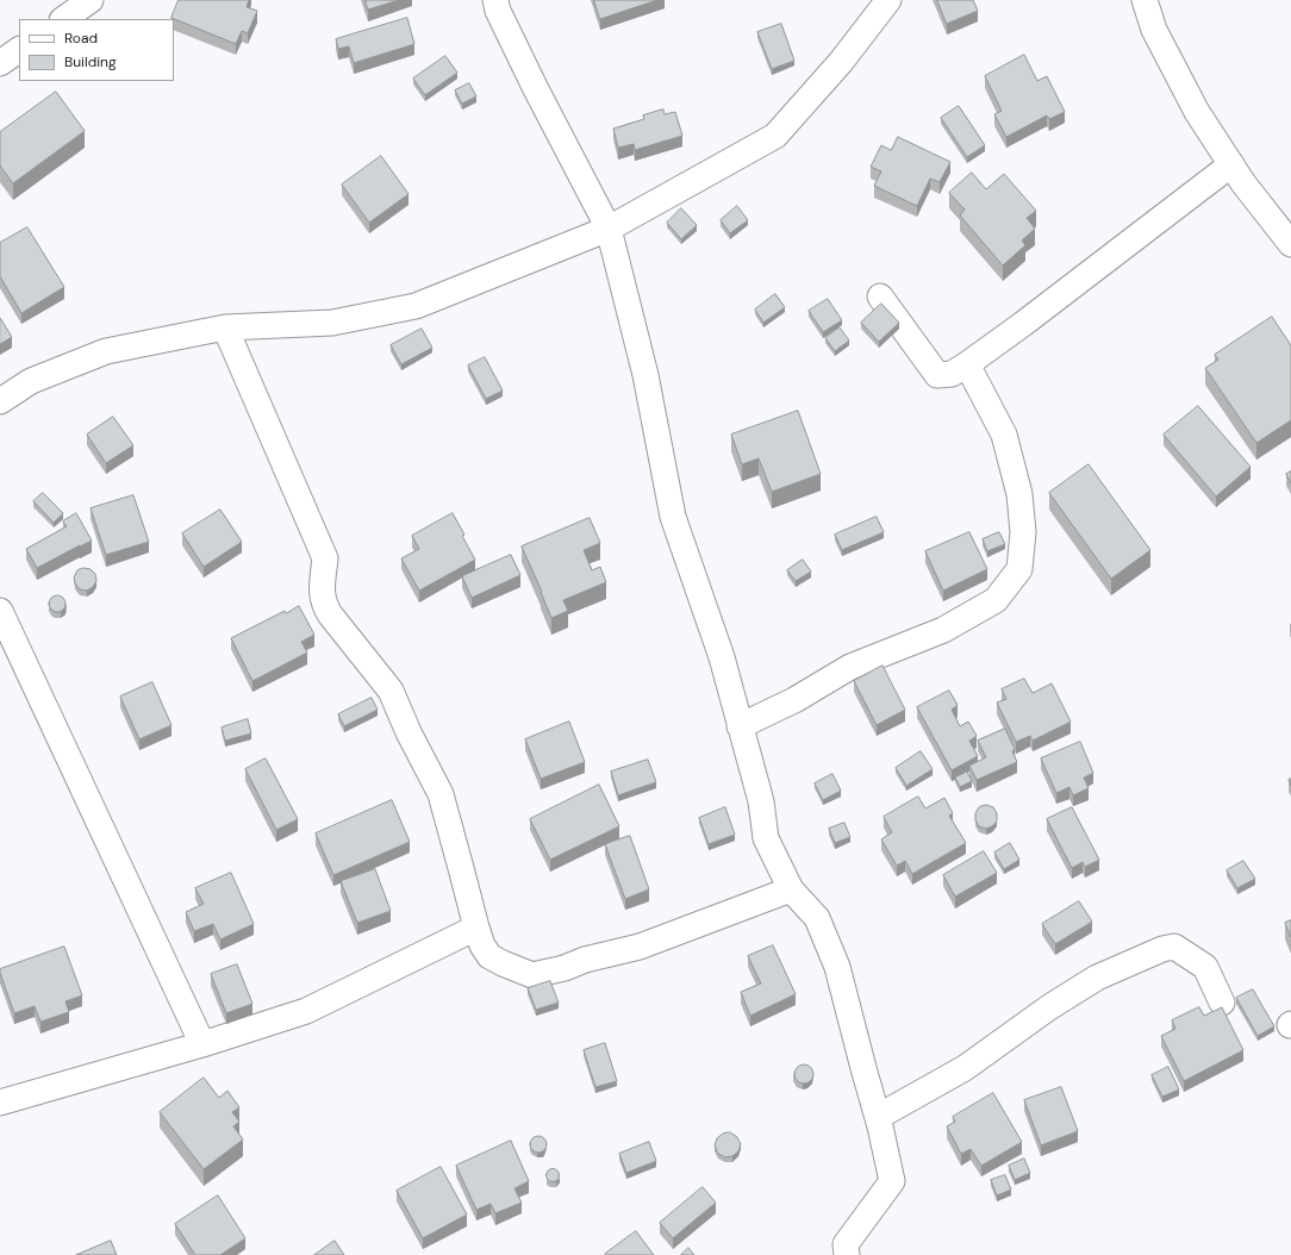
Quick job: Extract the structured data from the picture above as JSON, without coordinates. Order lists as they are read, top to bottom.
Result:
{
  "legend": ["Road", "Building"]
}
